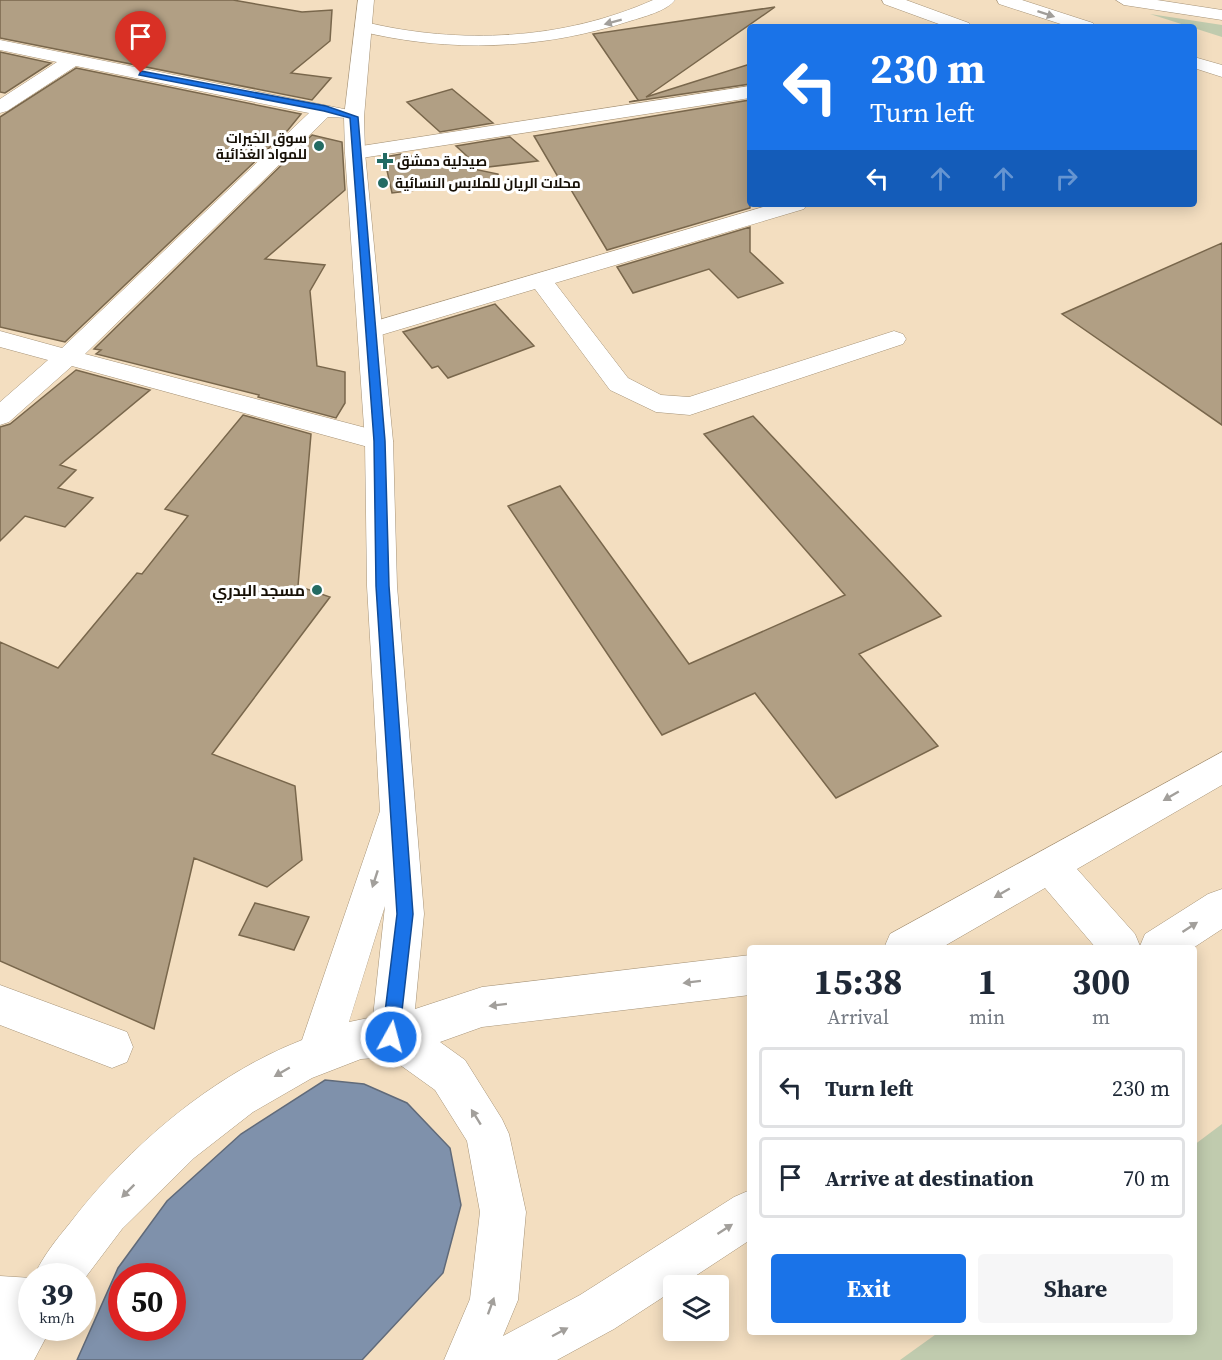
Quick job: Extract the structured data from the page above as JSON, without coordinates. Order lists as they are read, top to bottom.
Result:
{
  "places": {
    "other": ["سوق الخيرات للمواد الغذائية", "محلات الريان للملابس النسائية", "مسجد البدري"],
    "health": ["صيدلية دمشق"]
  },
  "page": {
    "turn": ["230 m", "Turn left"],
    "eta": [
      "15:38",
      "Arrival",
      "1",
      "min",
      "300",
      "m"
    ],
    "list": [
      {
        "name": "Turn left",
        "value": "230 m"
      },
      {
        "name": "Arrive at destination",
        "value": "70 m"
      }
    ],
    "buttons": ["Exit", "Share"],
    "speed": "39 km/h",
    "limit": "50"
  }
}
